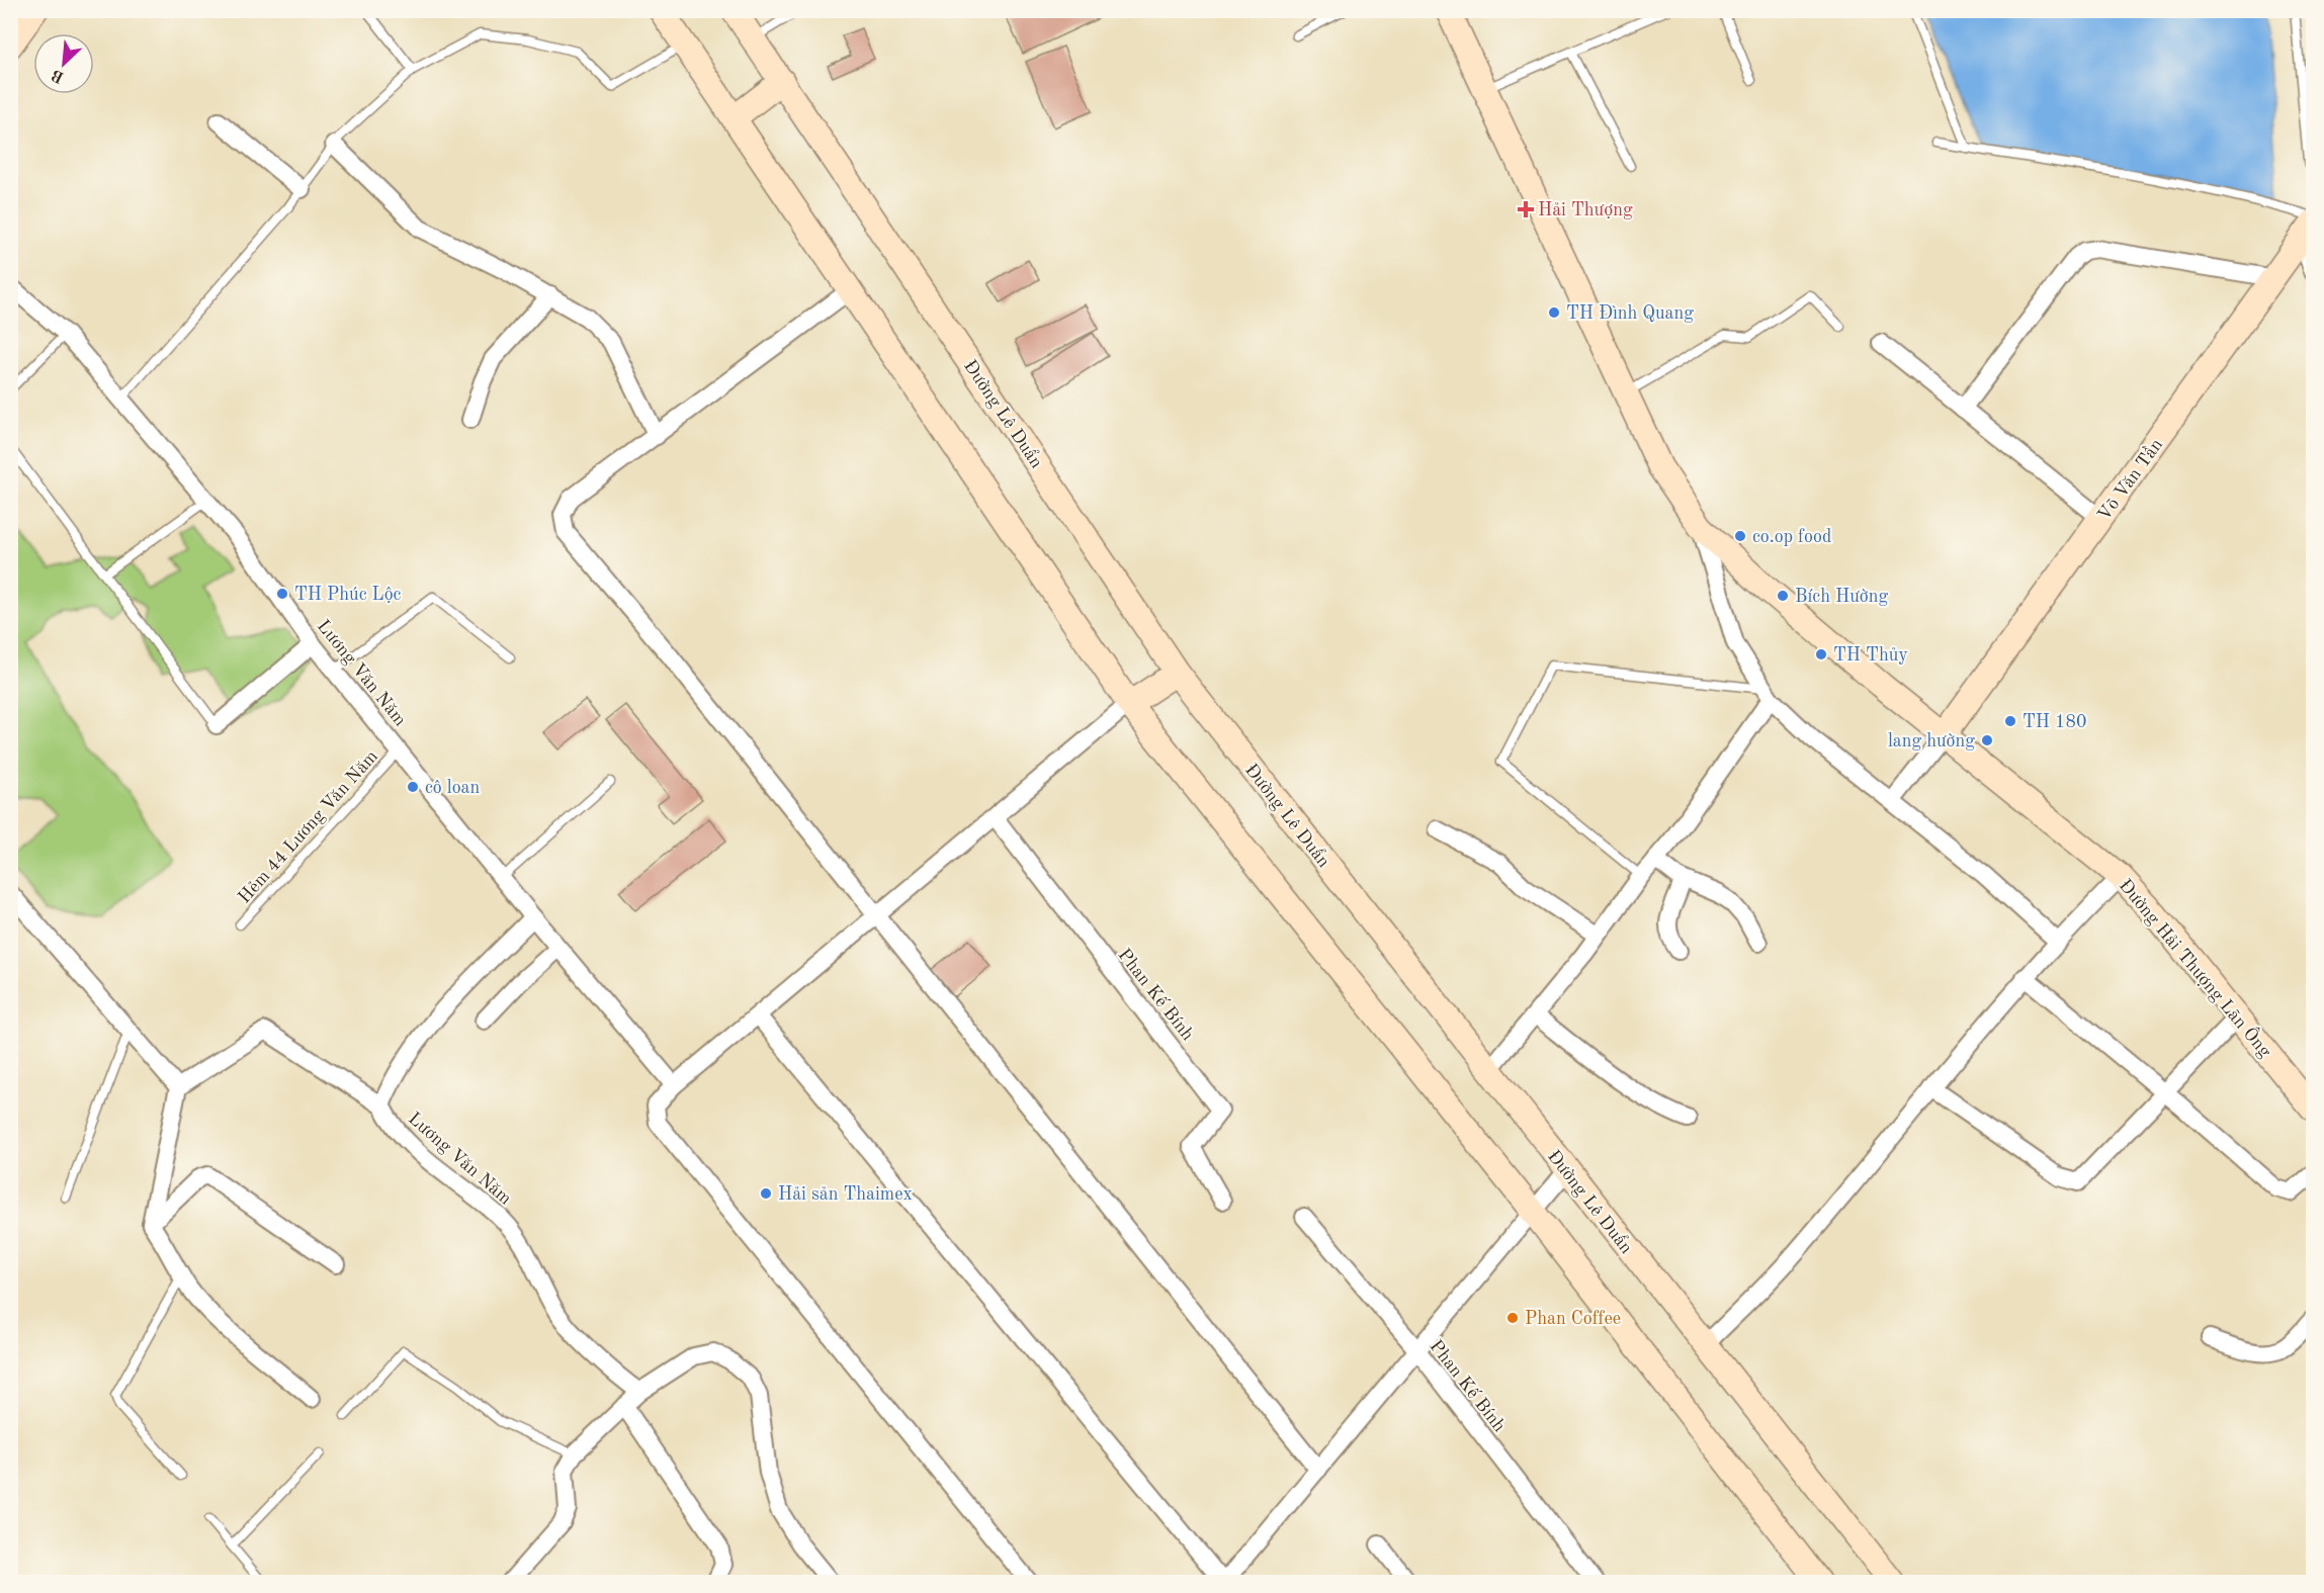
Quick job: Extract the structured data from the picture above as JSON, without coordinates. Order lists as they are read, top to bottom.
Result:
{
  "streets": {
    "main road": ["Đường Lê Duẩn", "Võ Văn Tần", "Đường Hải Thượng Lãn Ông"],
    "street": ["Lương Văn Năm", "Phan Kế Bính"],
    "lane": ["Hẻm 44 Lương Văn Năm"]
  },
  "crossings": [
    ["Võ Văn Tần", "Đường Hải Thượng Lãn Ông"],
    ["Lương Văn Năm", "Hẻm 44 Lương Văn Năm"]
  ],
  "places": {
    "health": ["Hải Thượng"],
    "other": [
      "TH Đình Quang",
      "co.op food",
      "TH Phúc Lộc",
      "Bích Hường",
      "TH Thủy",
      "TH 180",
      "lang hường",
      "cô loan",
      "Hải sản Thaimex",
      "Phan Coffee"
    ]
  },
  "north": "bottom left"
}
